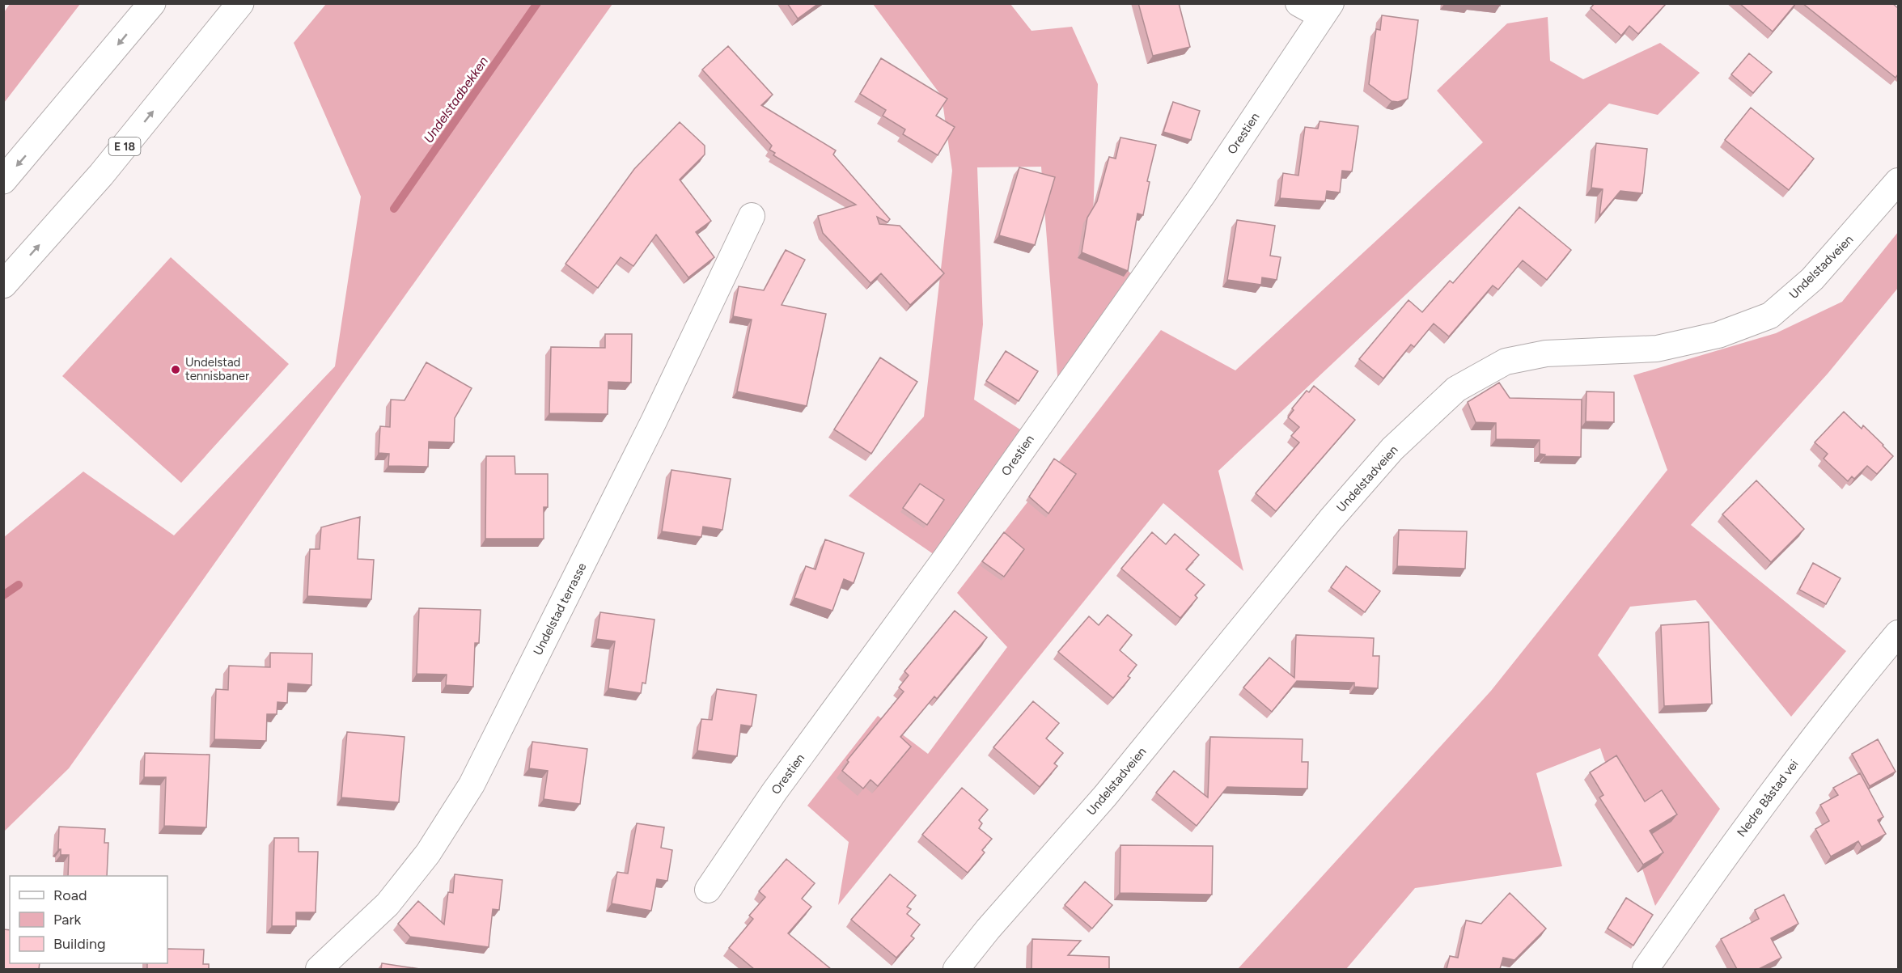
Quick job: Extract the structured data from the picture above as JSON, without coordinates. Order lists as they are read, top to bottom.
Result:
{
  "streets": {
    "highway": ["E 18"],
    "street": [
      "Orestien",
      "Undelstadveien",
      "Undelstad terrasse",
      "Nedre Båstad vei"
    ]
  },
  "water": ["Undelstadbekken"],
  "places": ["Undelstad tennisbaner"],
  "legend": ["Road", "Park", "Building"]
}
